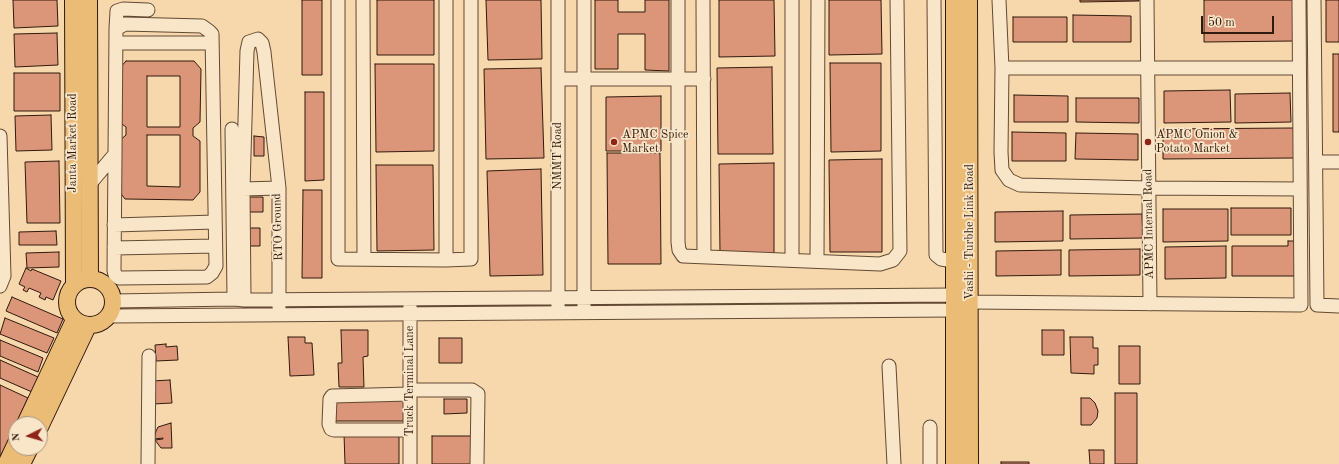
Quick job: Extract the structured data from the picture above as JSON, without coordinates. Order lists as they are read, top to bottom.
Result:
{
  "streets": {
    "main road": ["Janta Market Road", "Vashi - Turbhe Link Road"],
    "street": [
      "NMMT Road",
      "APMC Internal Road",
      "RTO Ground",
      "Truck Terminal Lane"
    ]
  },
  "places": ["APMC Spice Market", "APMC Onion & Potato Market"],
  "scale_bar": "50 m",
  "north": "left"
}
